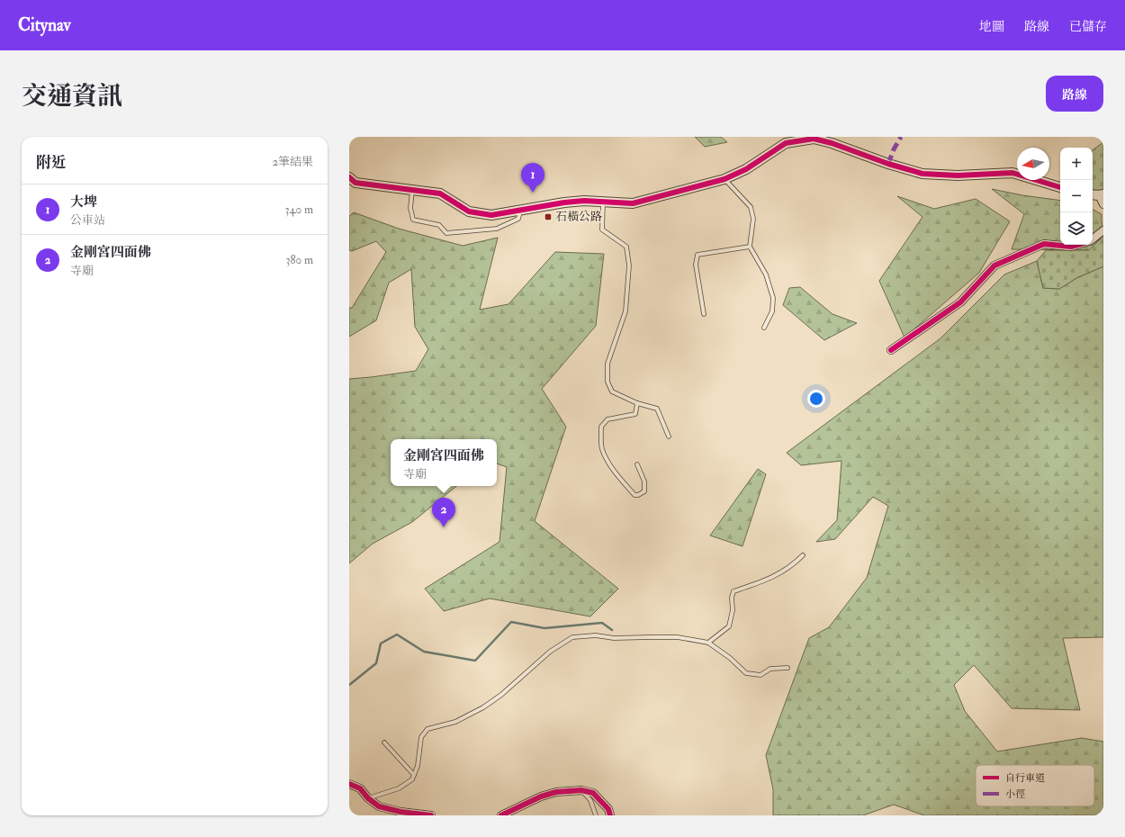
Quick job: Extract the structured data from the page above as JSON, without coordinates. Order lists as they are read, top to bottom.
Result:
{
  "places": {
    "transit": ["石橫公路"]
  },
  "legend": ["自行車道", "小徑"],
  "north": "left",
  "page": {
    "header": "Citynav",
    "nav": ["地圖", "路線", "已儲存"],
    "title": "交通資訊",
    "buttons": "路線",
    "heading": ["附近", "2筆結果"],
    "map_buttons": ["+", "−"],
    "pins": ["1", "2"],
    "list": [
      {
        "mark": "1",
        "name": "大埤",
        "note": "公車站",
        "value": "340 m"
      },
      {
        "mark": "2",
        "name": "金剛宮四面佛",
        "note": "寺廟",
        "value": "380 m"
      }
    ],
    "popup": ["金剛宮四面佛", "寺廟"]
  }
}
